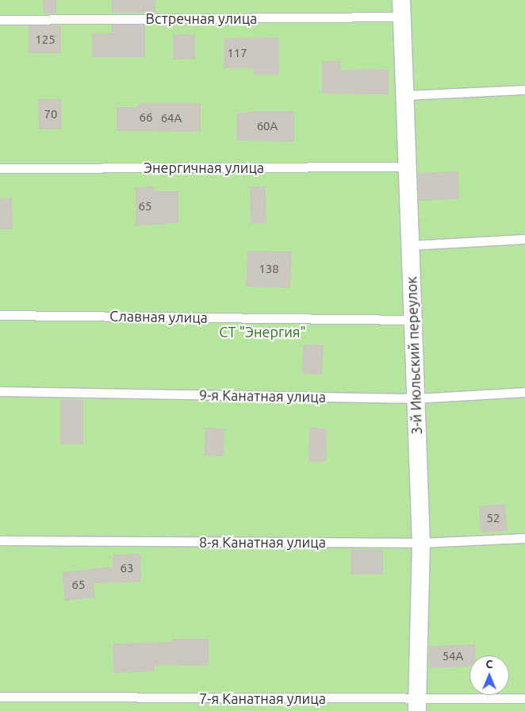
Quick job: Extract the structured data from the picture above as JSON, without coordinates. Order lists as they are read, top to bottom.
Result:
{
  "streets": {
    "street": ["3-й Июльский переулок"],
    "lane": [
      "Встречная улица",
      "Энергичная улица",
      "Славная улица",
      "9-я Канатная улица",
      "8-я Канатная улица",
      "7-я Канатная улица"
    ]
  },
  "crossings": [
    ["Встречная улица", "3-й Июльский переулок"],
    ["Энергичная улица", "3-й Июльский переулок"],
    ["Славная улица", "3-й Июльский переулок"],
    ["3-й Июльский переулок", "9-я Канатная улица"],
    ["3-й Июльский переулок", "8-я Канатная улица"],
    ["3-й Июльский переулок", "7-я Канатная улица"]
  ],
  "parks": ["СТ \"Энергия\""],
  "house_numbers": [
    "125",
    "117",
    "70",
    "66",
    "64А",
    "60А",
    "65",
    "138",
    "52",
    "63",
    "65",
    "54А"
  ],
  "north": "top"
}
